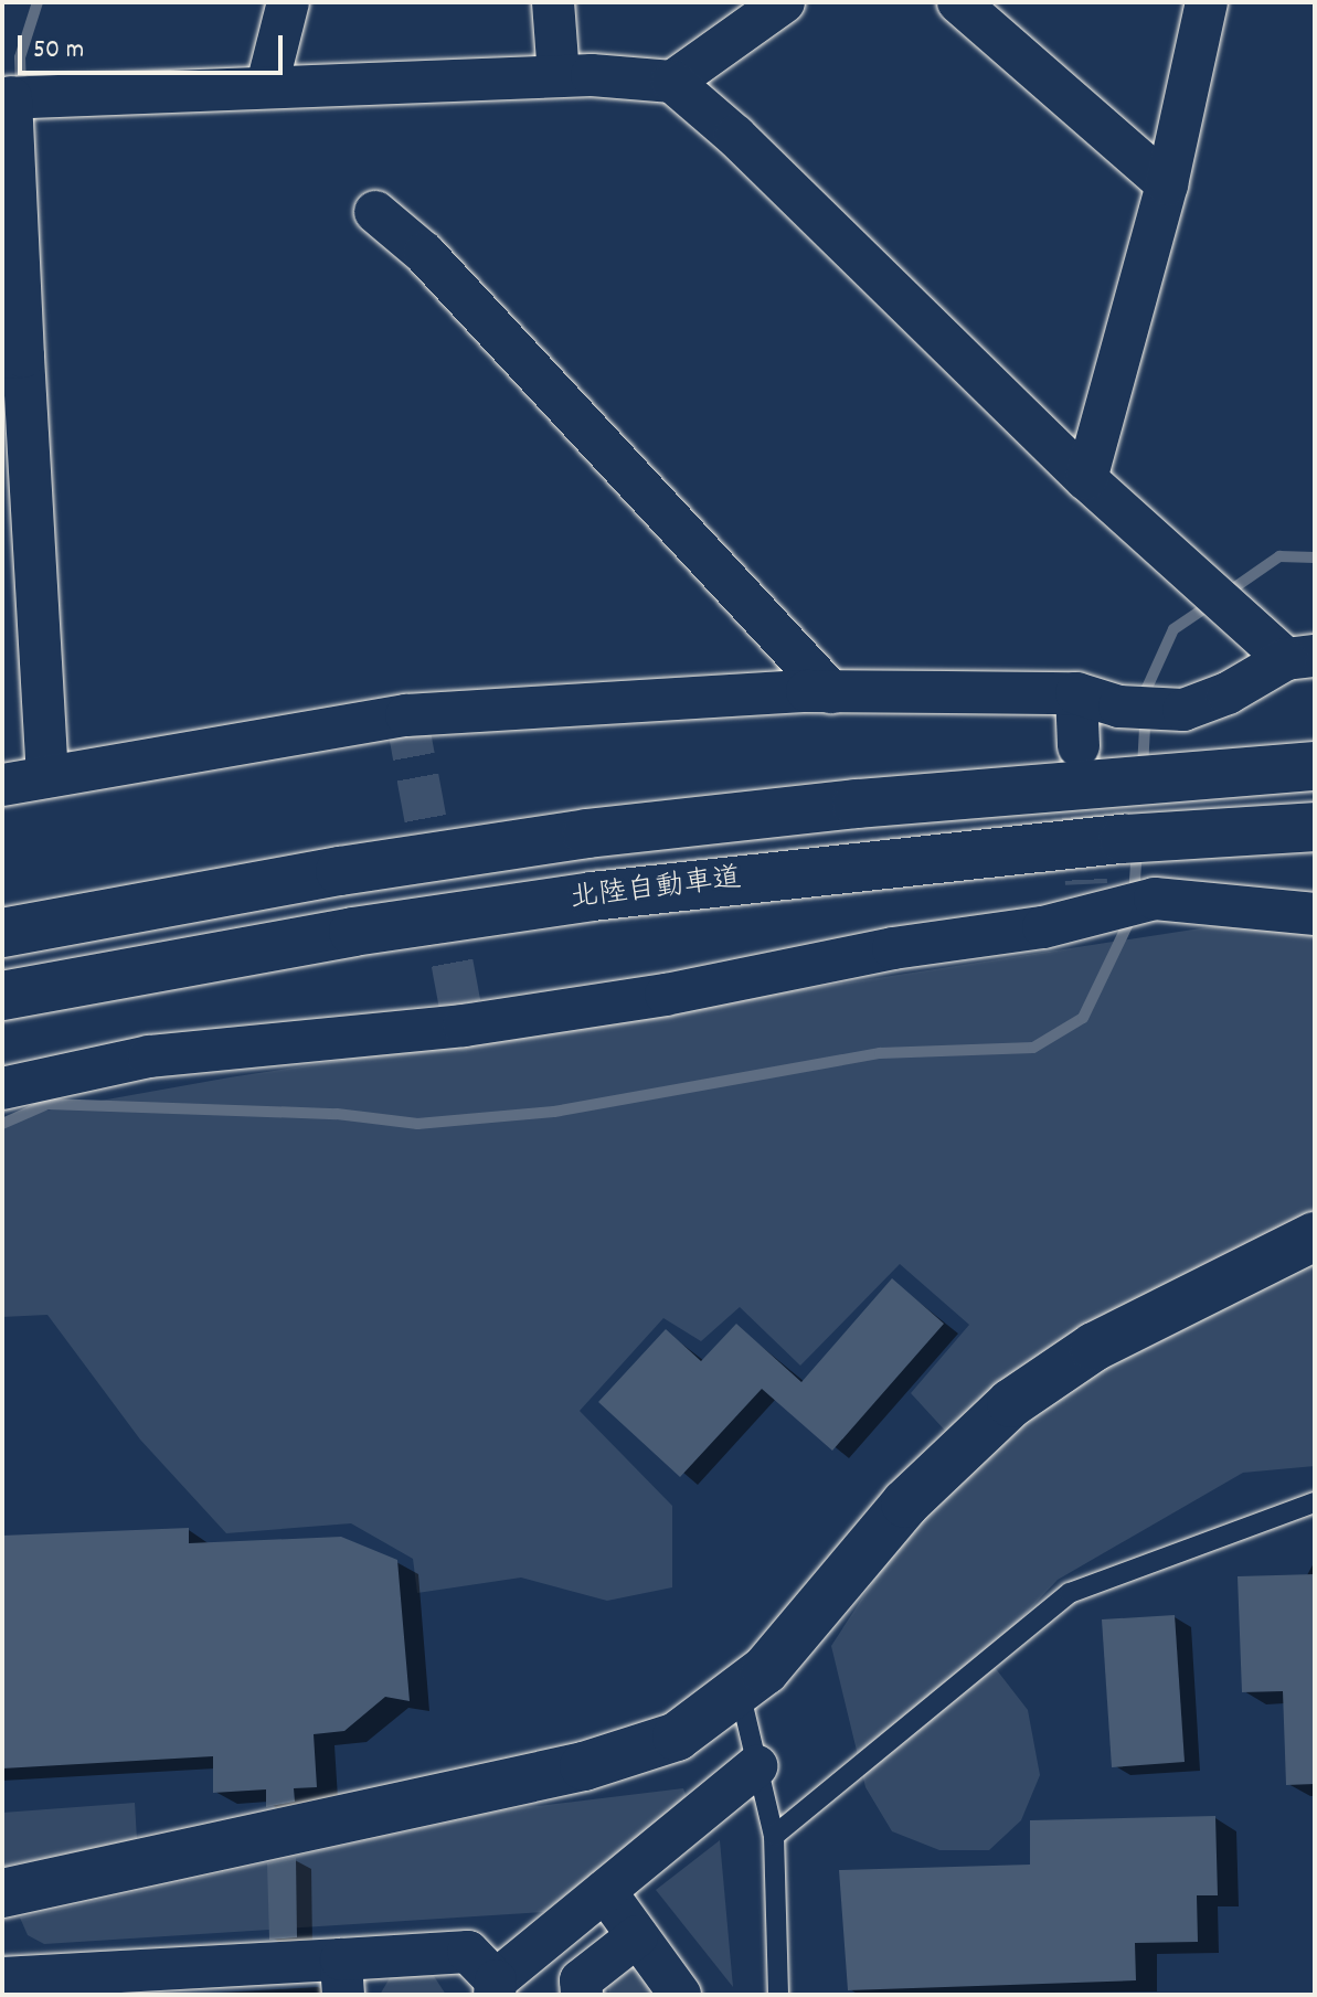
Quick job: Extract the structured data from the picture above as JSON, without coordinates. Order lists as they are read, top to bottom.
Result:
{
  "streets": {
    "main road": ["北陸自動車道"]
  },
  "scale_bar": "50 m"
}
